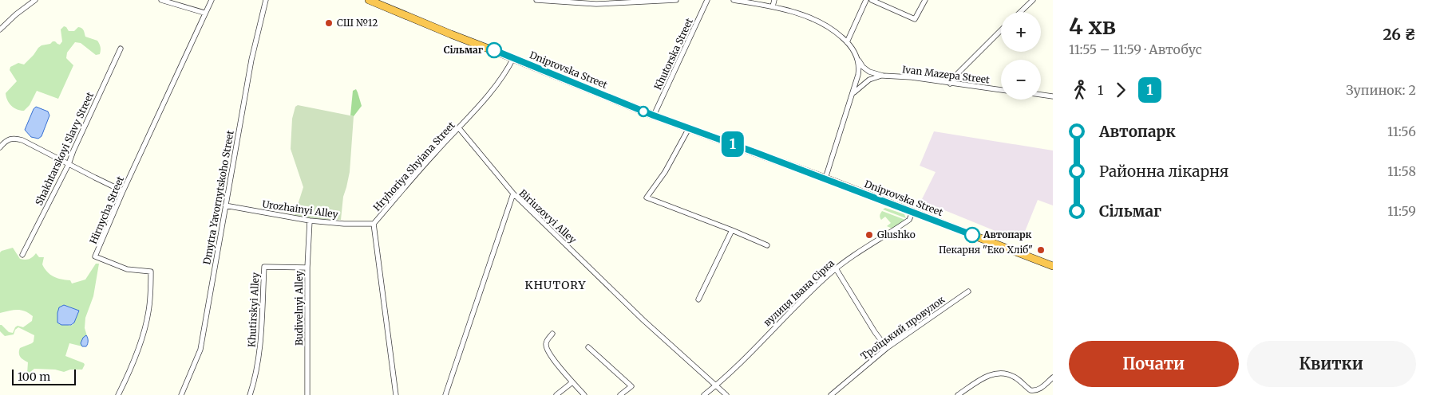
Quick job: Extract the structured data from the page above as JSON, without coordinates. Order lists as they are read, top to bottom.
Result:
{
  "streets": {
    "highway": ["Dniprovska Street"],
    "street": [
      "Khutorska Street",
      "Ivan Mazepa Street",
      "Shakhtarskoyi Slavy Street",
      "Hryhoriya Shyiana Street",
      "Dmytra Yavornytskoho Street",
      "Urozhainyi Alley",
      "Hirnycha Street",
      "Biriuzovyi Alley",
      "вулиця Івана Сірка",
      "Budivelnyi Alley",
      "Khutirskyi Alley",
      "Троїцький провулок"
    ]
  },
  "crossings": [
    ["Khutorska Street", "Dniprovska Street"],
    ["Dniprovska Street", "Hryhoriya Shyiana Street"],
    ["Dniprovska Street", "вулиця Івана Сірка"],
    ["Hryhoriya Shyiana Street", "Urozhainyi Alley"],
    ["Dmytra Yavornytskoho Street", "Urozhainyi Alley"],
    ["Urozhainyi Alley", "Budivelnyi Alley"],
    ["Biriuzovyi Alley", "вулиця Івана Сірка"],
    ["Budivelnyi Alley", "Khutirskyi Alley"]
  ],
  "districts": ["KHUTORY"],
  "places": [
    "СШ №12",
    "Сільмаг",
    "Glushko",
    "Автопарк",
    "Пекарня \"Еко Хліб\""
  ],
  "lines": ["bus line 1"],
  "scale_bar": "100 m",
  "page": {
    "on_map": "1",
    "heading": ["4 хв", "11:55 – 11:59 · Автобус", "26 ₴"],
    "map_buttons": ["+", "−"],
    "legs": ["1", "1", "Зупинок: 2"],
    "list": [
      {
        "name": "Автопарк",
        "value": "11:56"
      },
      {
        "name": "Районна лікарня",
        "value": "11:58"
      },
      {
        "name": "Сільмаг",
        "value": "11:59"
      }
    ],
    "buttons": ["Почати", "Квитки"],
    "scale": "100 m"
  }
}
